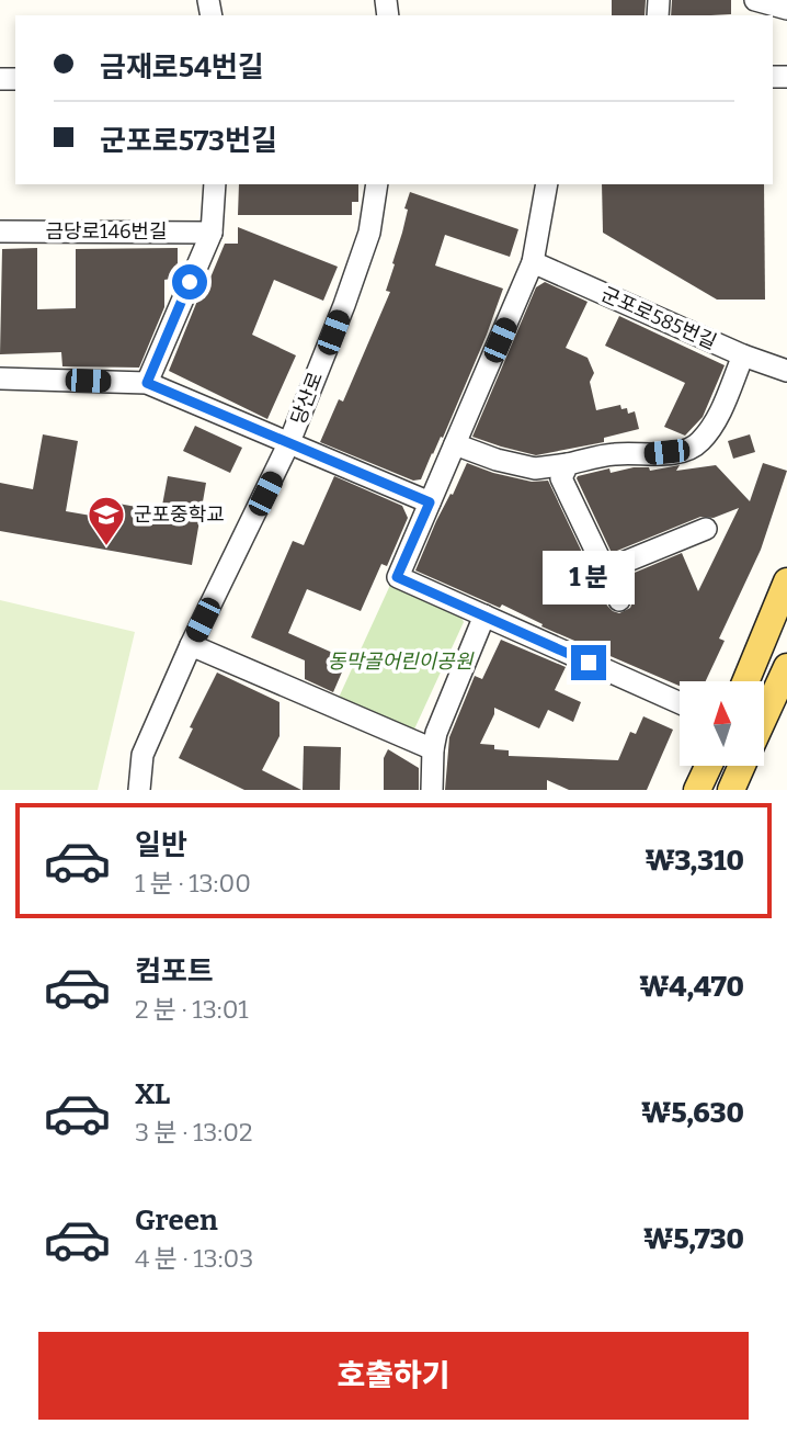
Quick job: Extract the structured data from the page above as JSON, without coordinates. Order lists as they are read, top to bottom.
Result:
{
  "streets": {
    "street": ["금당로146번길", "군포로585번길", "당산로"]
  },
  "parks": ["동막골어린이공원"],
  "places": {
    "school or university": ["군포중학교"]
  },
  "north": "top",
  "page": {
    "banner": ["금재로54번길", "군포로573번길"],
    "bubble": "1 분",
    "list": [
      {
        "name": "일반",
        "note": "1 분 · 13:00",
        "value": "₩3,310"
      },
      {
        "name": "컴포트",
        "note": "2 분 · 13:01",
        "value": "₩4,470"
      },
      {
        "name": "XL",
        "note": "3 분 · 13:02",
        "value": "₩5,630"
      },
      {
        "name": "Green",
        "note": "4 분 · 13:03",
        "value": "₩5,730"
      }
    ],
    "buttons": "호출하기"
  }
}
